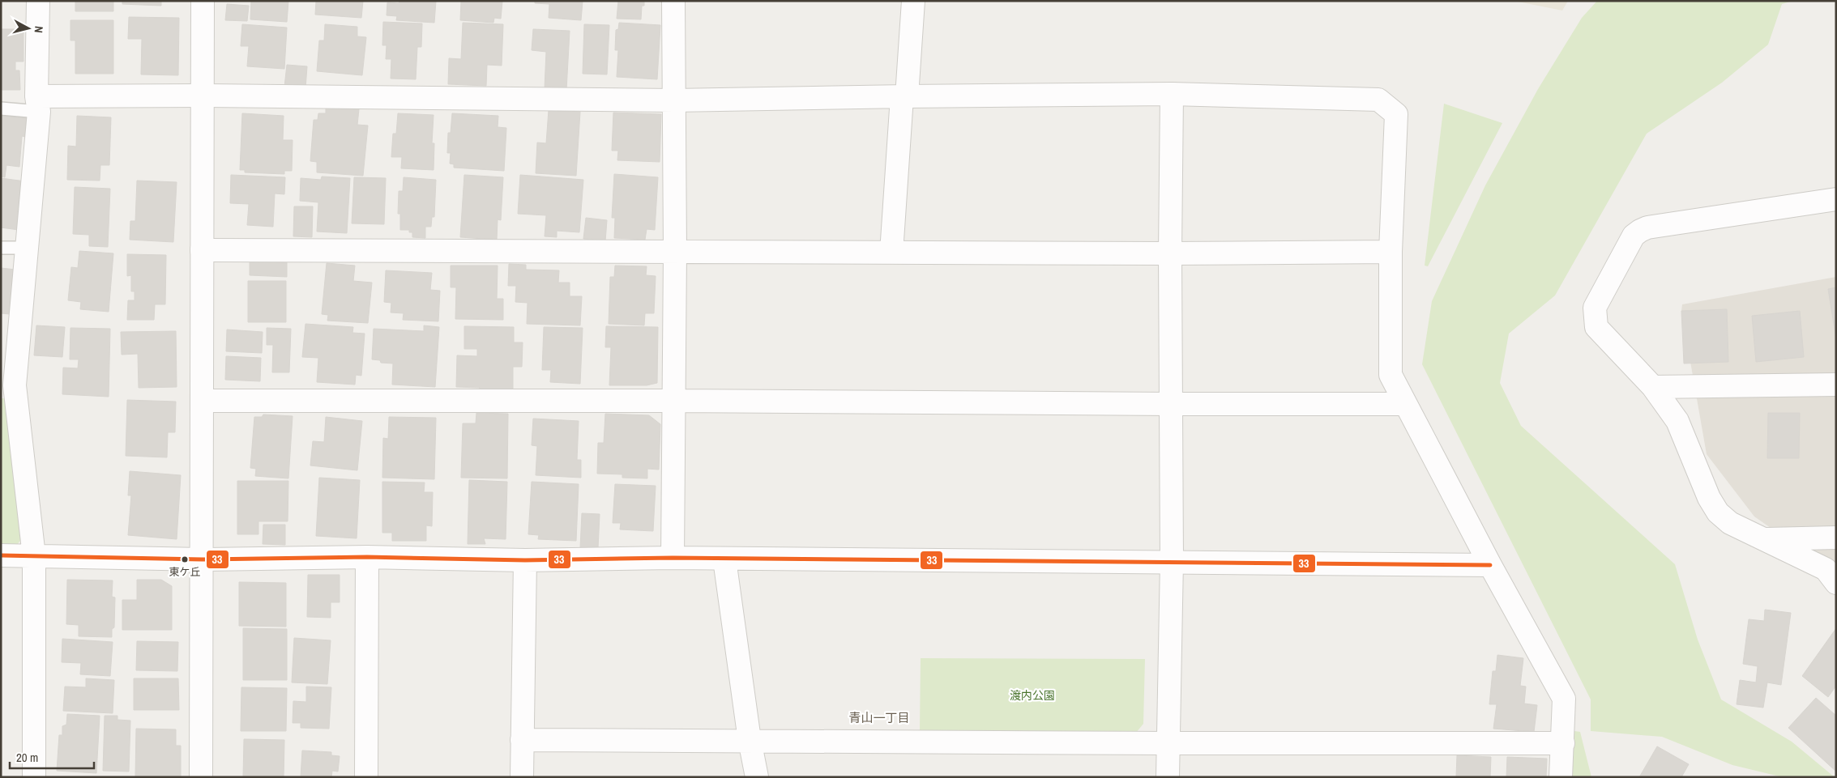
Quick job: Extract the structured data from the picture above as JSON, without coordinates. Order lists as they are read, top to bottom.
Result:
{
  "districts": ["青山一丁目"],
  "parks": ["渡内公園"],
  "places": ["東ケ丘"],
  "lines": ["transit line 33"],
  "scale_bar": "20 m",
  "north": "right"
}
